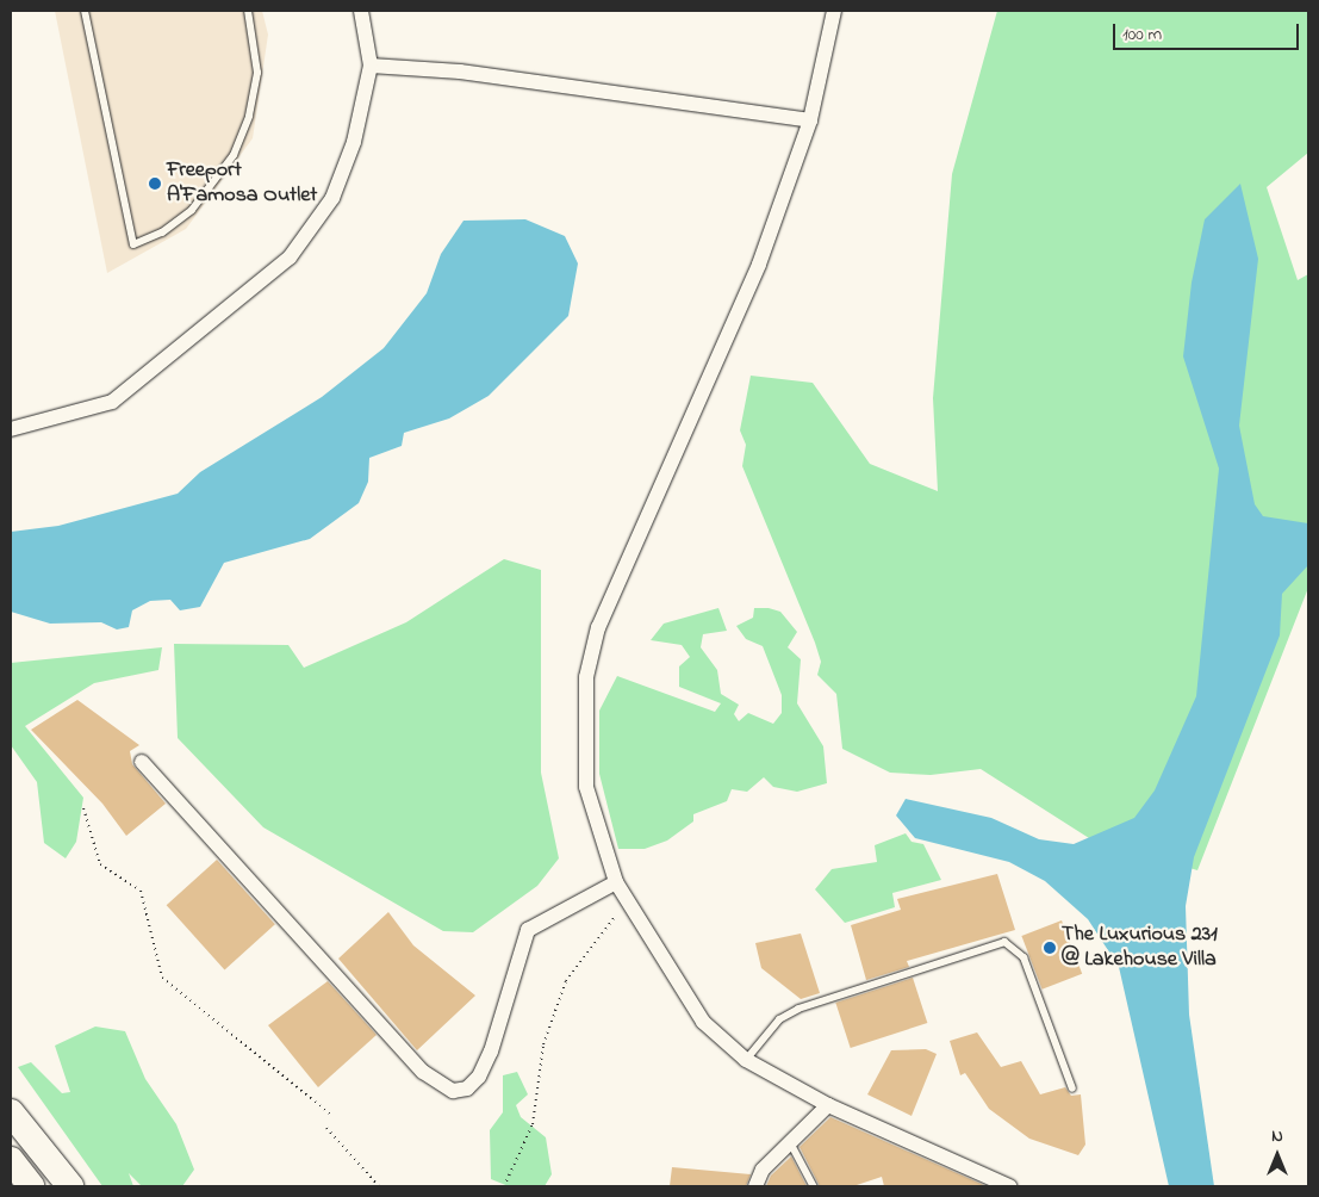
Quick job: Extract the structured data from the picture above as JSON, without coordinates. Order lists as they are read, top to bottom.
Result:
{
  "places": ["Freeport A'Famosa Outlet", "The Luxurious 231 @ Lakehouse Villa"],
  "scale_bar": "100 m",
  "north": "top"
}
